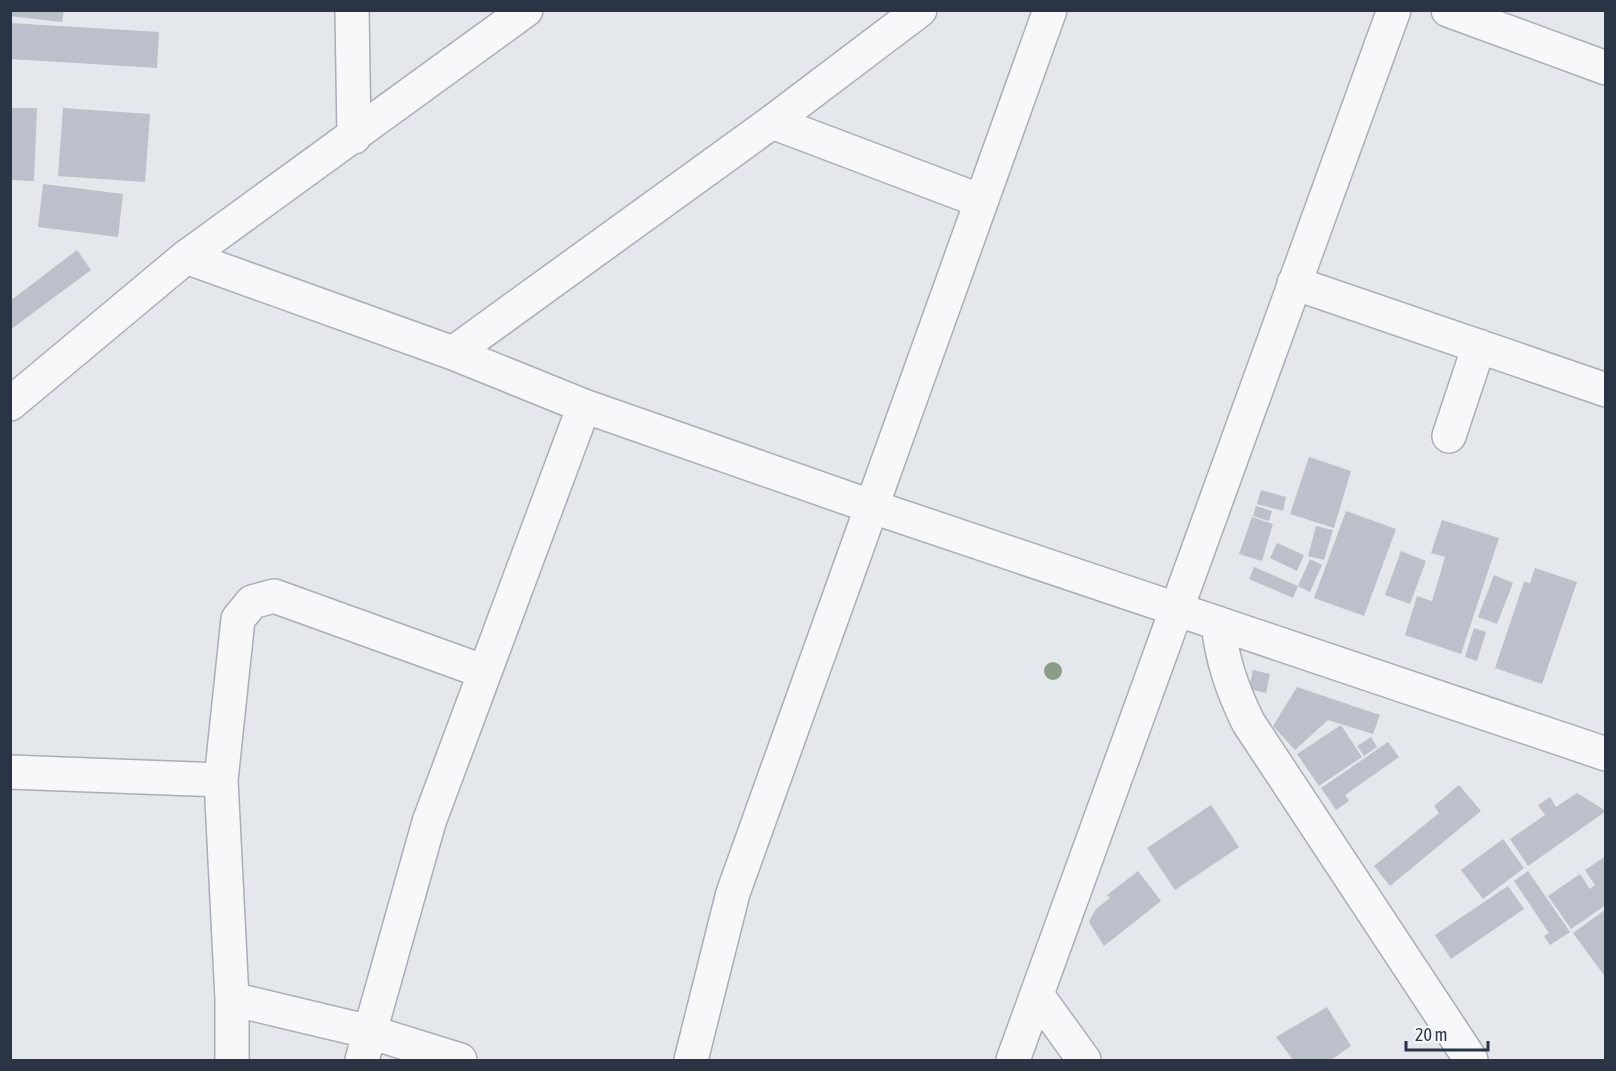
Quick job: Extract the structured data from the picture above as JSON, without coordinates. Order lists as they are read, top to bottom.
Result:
{
  "scale_bar": "20 m"
}
